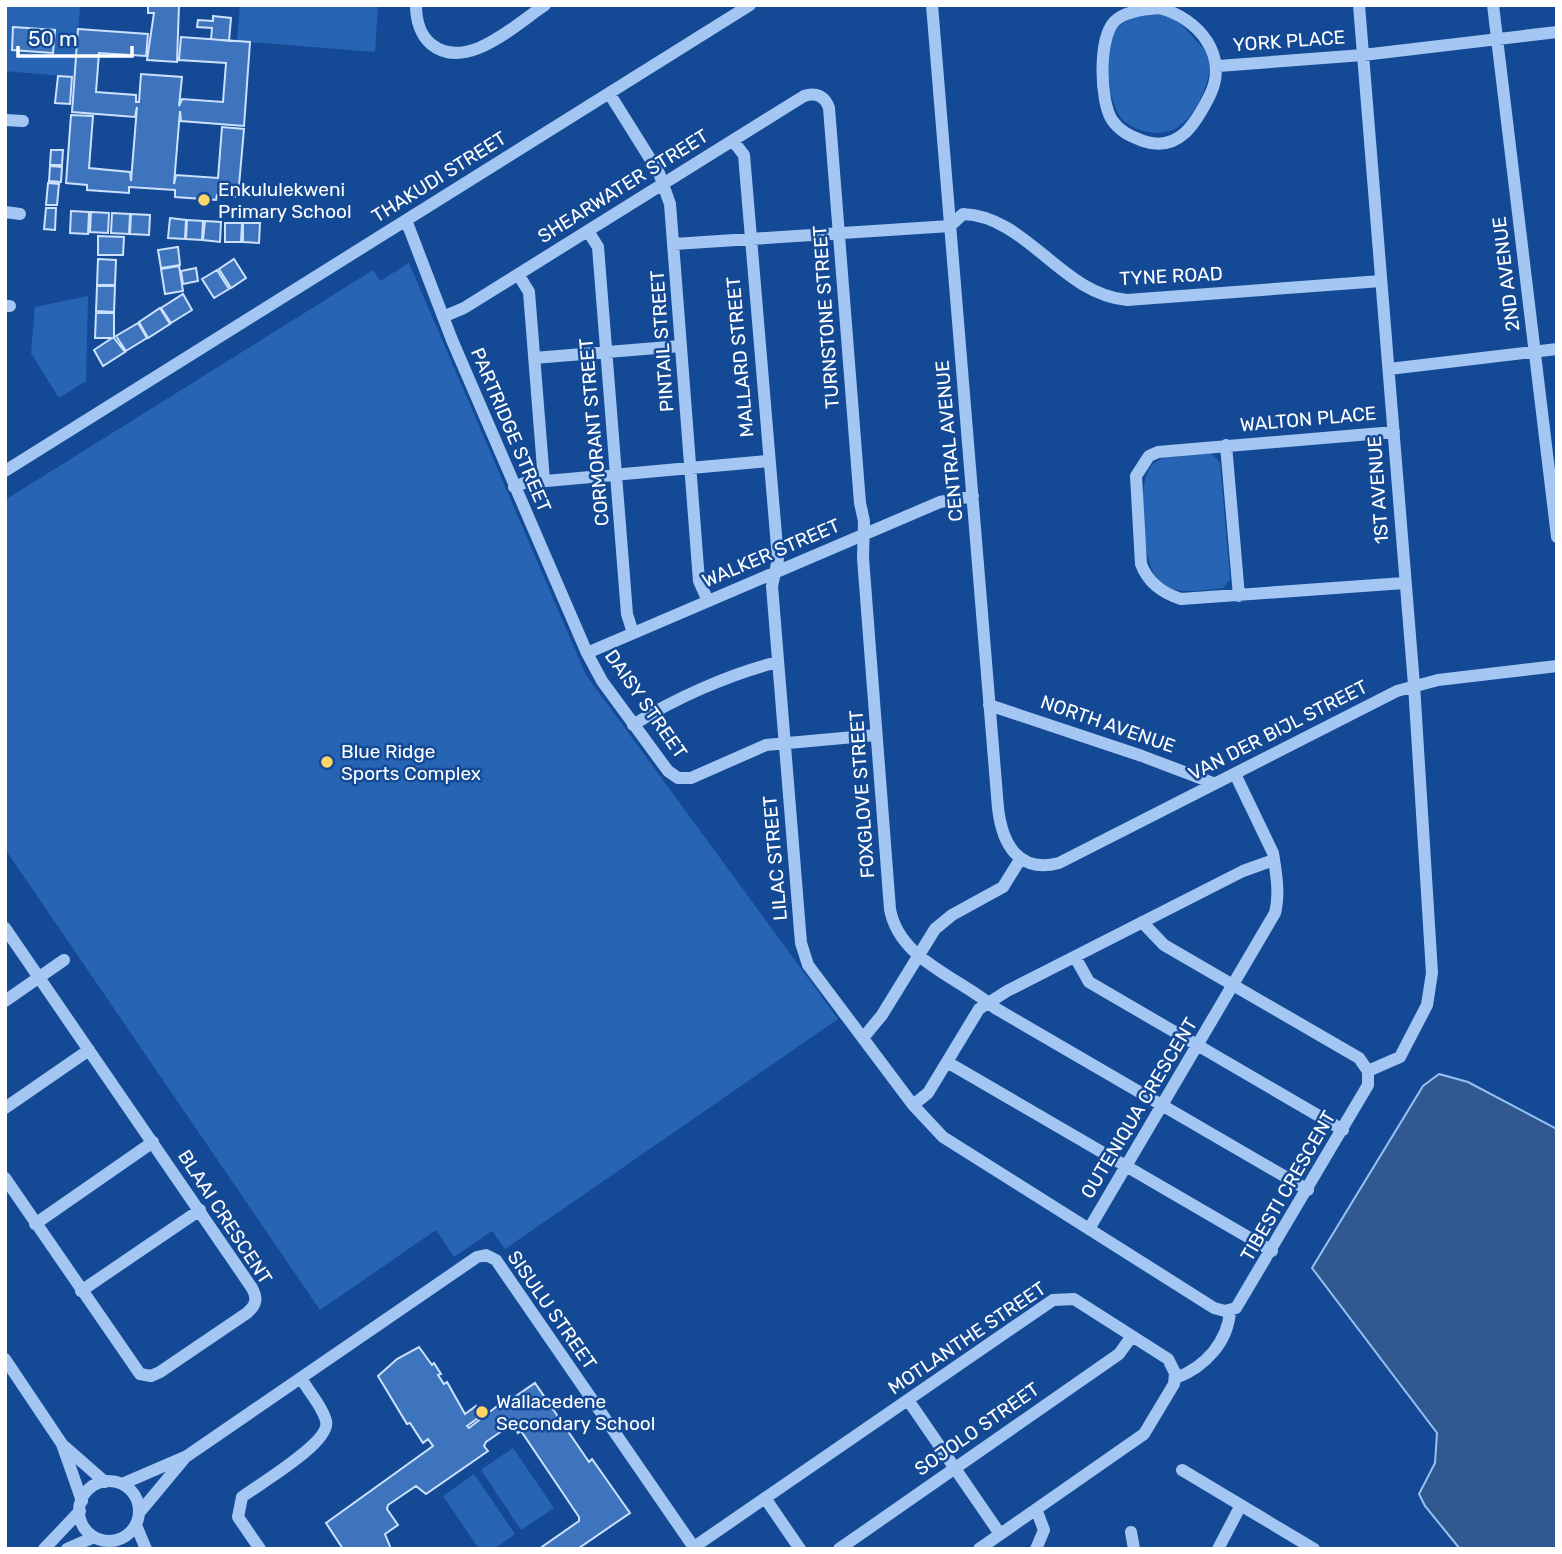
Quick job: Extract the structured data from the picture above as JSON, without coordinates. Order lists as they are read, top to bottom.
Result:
{
  "streets": {
    "street": [
      "YORK PLACE",
      "THAKUDI STREET",
      "SHEARWATER STREET",
      "2ND AVENUE",
      "TYNE ROAD",
      "TURNSTONE STREET",
      "PINTAIL STREET",
      "MALLARD STREET",
      "WALTON PLACE",
      "PARTRIDGE STREET",
      "CORMORANT STREET",
      "CENTRAL AVENUE",
      "1ST AVENUE",
      "WALKER STREET",
      "DAISY STREET",
      "NORTH AVENUE",
      "VAN DER BIJL STREET",
      "FOXGLOVE STREET",
      "LILAC STREET",
      "OUTENIQUA CRESCENT",
      "TIBESTI CRESCENT",
      "BLAAI CRESCENT",
      "SISULU STREET",
      "MOTLANTHE STREET",
      "SOJOLO STREET"
    ]
  },
  "crossings": [
    ["YORK PLACE", "2ND AVENUE"],
    ["YORK PLACE", "1ST AVENUE"],
    ["THAKUDI STREET", "PINTAIL STREET"],
    ["THAKUDI STREET", "PARTRIDGE STREET"],
    ["SHEARWATER STREET", "TURNSTONE STREET"],
    ["SHEARWATER STREET", "PINTAIL STREET"],
    ["SHEARWATER STREET", "MALLARD STREET"],
    ["SHEARWATER STREET", "PARTRIDGE STREET"],
    ["SHEARWATER STREET", "CORMORANT STREET"],
    ["TYNE ROAD", "CENTRAL AVENUE"],
    ["TYNE ROAD", "1ST AVENUE"],
    ["TURNSTONE STREET", "WALKER STREET"],
    ["TURNSTONE STREET", "FOXGLOVE STREET"],
    ["PINTAIL STREET", "WALKER STREET"],
    ["MALLARD STREET", "WALKER STREET"],
    ["MALLARD STREET", "LILAC STREET"],
    ["WALTON PLACE", "1ST AVENUE"],
    ["PARTRIDGE STREET", "WALKER STREET"],
    ["PARTRIDGE STREET", "DAISY STREET"],
    ["CORMORANT STREET", "WALKER STREET"],
    ["CENTRAL AVENUE", "WALKER STREET"],
    ["CENTRAL AVENUE", "NORTH AVENUE"],
    ["CENTRAL AVENUE", "VAN DER BIJL STREET"],
    ["1ST AVENUE", "VAN DER BIJL STREET"],
    ["1ST AVENUE", "TIBESTI CRESCENT"],
    ["WALKER STREET", "DAISY STREET"],
    ["WALKER STREET", "FOXGLOVE STREET"],
    ["WALKER STREET", "LILAC STREET"],
    ["DAISY STREET", "FOXGLOVE STREET"],
    ["DAISY STREET", "LILAC STREET"],
    ["NORTH AVENUE", "VAN DER BIJL STREET"],
    ["VAN DER BIJL STREET", "OUTENIQUA CRESCENT"],
    ["FOXGLOVE STREET", "OUTENIQUA CRESCENT"],
    ["FOXGLOVE STREET", "TIBESTI CRESCENT"],
    ["LILAC STREET", "OUTENIQUA CRESCENT"],
    ["SISULU STREET", "MOTLANTHE STREET"],
    ["MOTLANTHE STREET", "SOJOLO STREET"]
  ],
  "places": ["Enkululekweni Primary School", "Blue Ridge Sports Complex", "Wallacedene Secondary School"],
  "scale_bar": "50 m"
}
